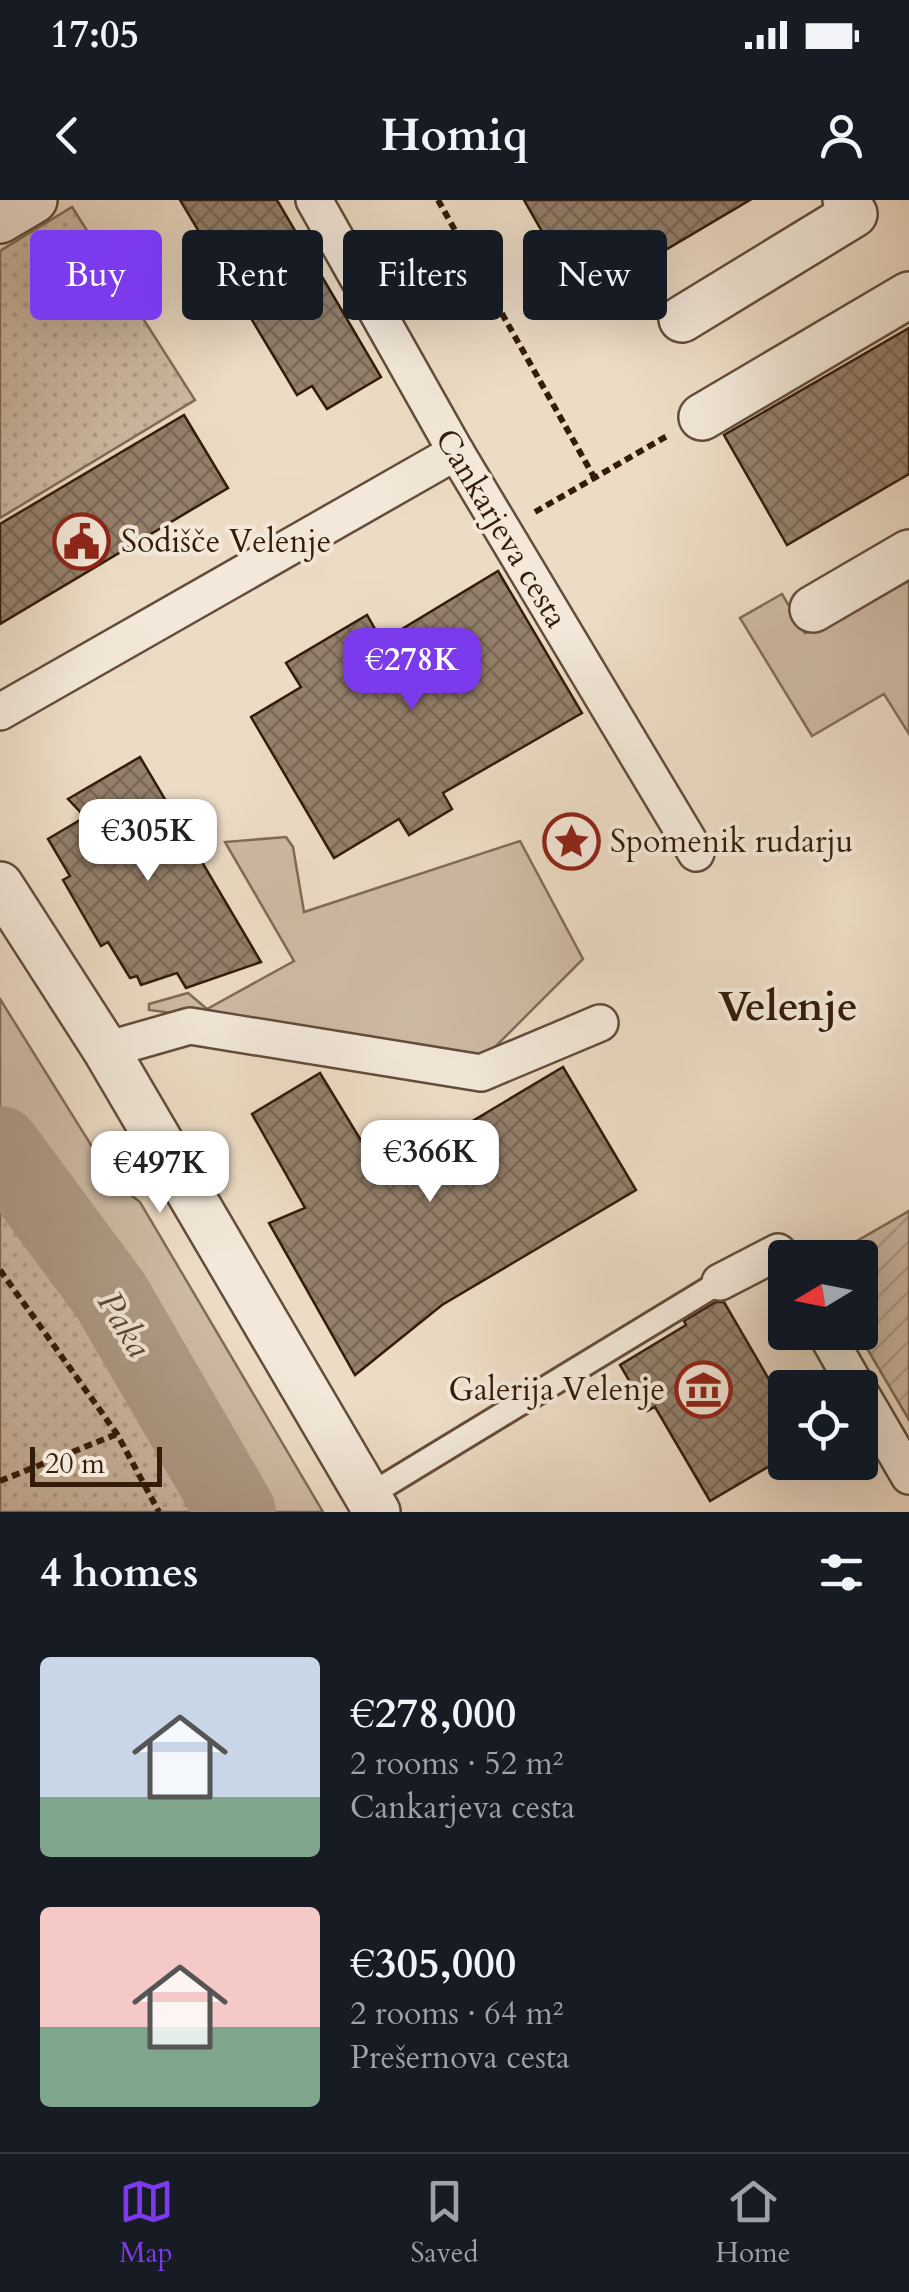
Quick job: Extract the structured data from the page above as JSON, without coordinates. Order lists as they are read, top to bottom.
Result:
{
  "streets": {
    "street": ["Cankarjeva cesta"]
  },
  "districts": ["Velenje"],
  "water": ["Paka"],
  "places": {
    "public building": ["Sodišče Velenje"],
    "place": ["Spomenik rudarju"],
    "museum": ["Galerija Velenje"]
  },
  "scale_bar": "20 m",
  "north": "left",
  "page": {
    "status": "17:05",
    "header": "Homiq",
    "chip": [
      "Buy",
      "Rent",
      "Filters",
      "New"
    ],
    "price": [
      "€278K",
      "€305K",
      "€366K",
      "€497K"
    ],
    "scale": "20 m",
    "heading": "4 homes",
    "list": [
      {
        "name": "€278,000",
        "note": "2 rooms · 52 m² · Cankarjeva cesta"
      },
      {
        "name": "€305,000",
        "note": "2 rooms · 64 m² · Prešernova cesta"
      }
    ],
    "tabs": ["Map", "Saved", "Home"]
  }
}
